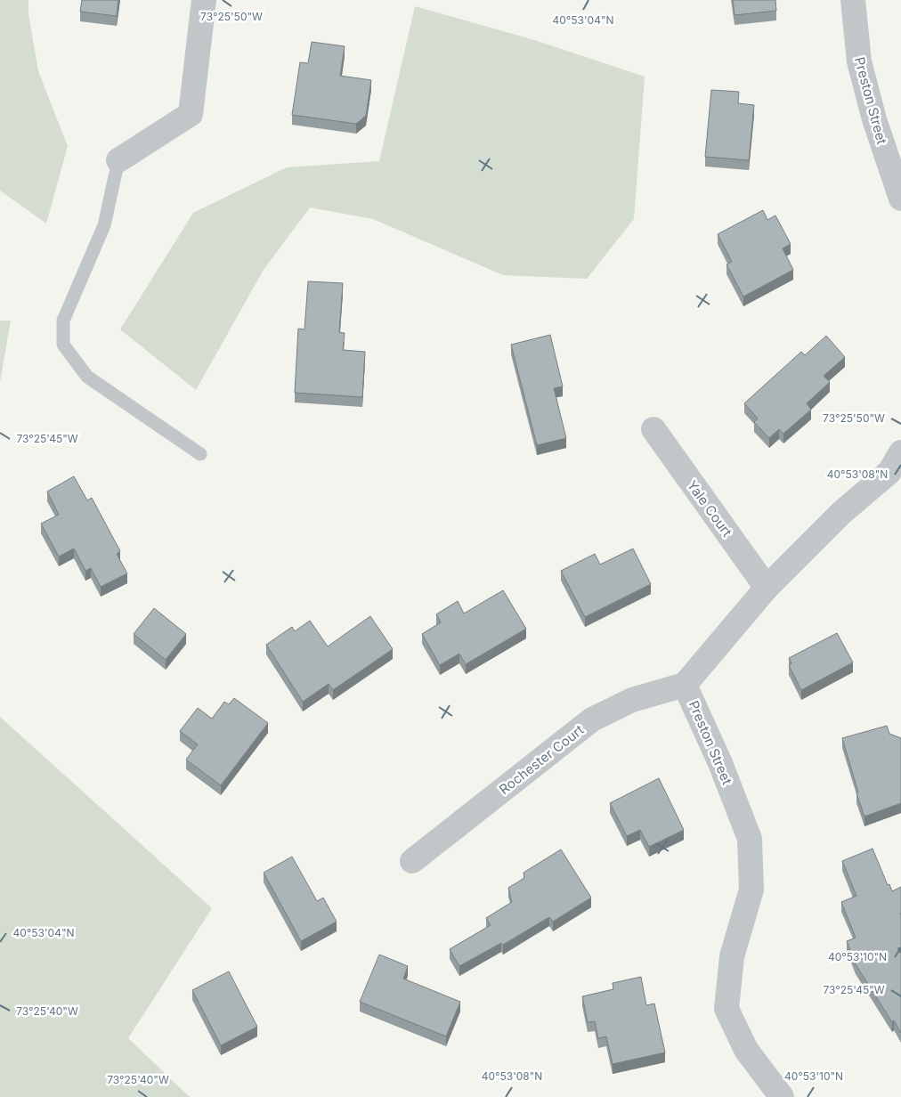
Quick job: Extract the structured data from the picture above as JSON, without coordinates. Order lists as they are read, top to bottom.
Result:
{
  "streets": {
    "street": ["Preston Street", "Yale Court", "Rochester Court"]
  },
  "crossings": [
    ["Preston Street", "Yale Court"],
    ["Preston Street", "Rochester Court"]
  ],
  "coordinates": [
    "73°25'50\"W",
    "40°53'04\"N",
    "73°25'45\"W",
    "40°53'08\"N",
    "40°53'10\"N",
    "73°25'40\"W"
  ]
}
